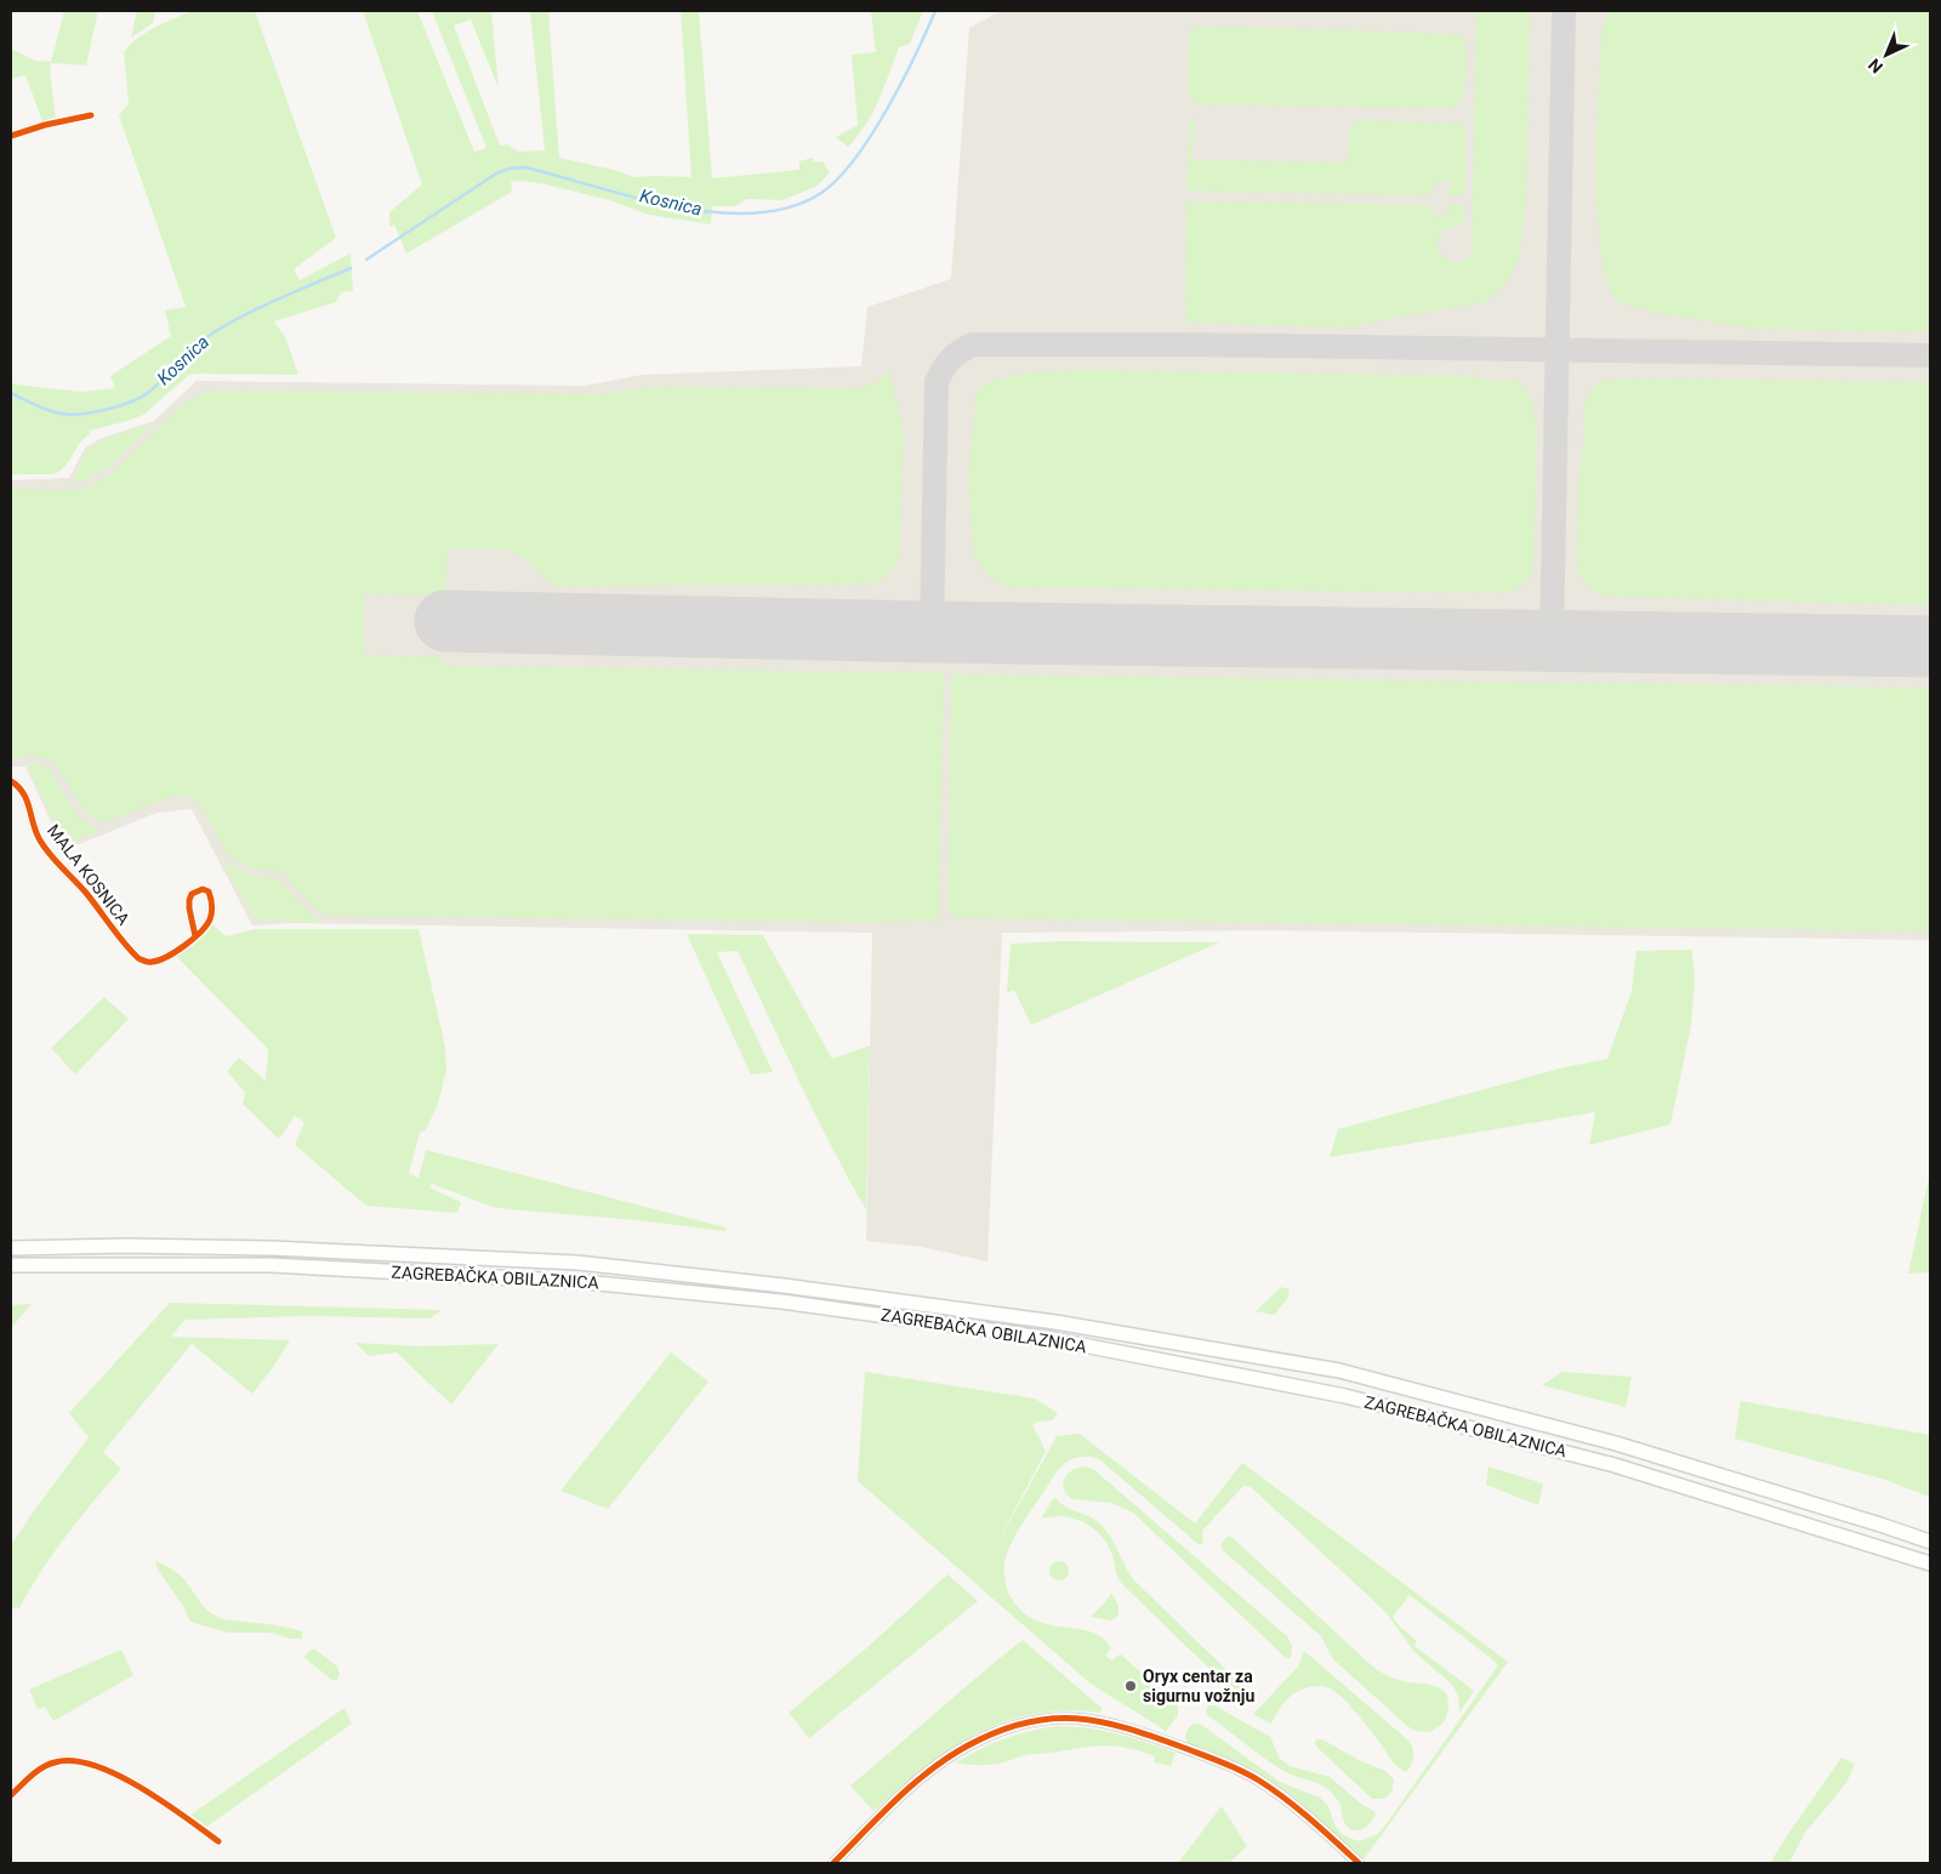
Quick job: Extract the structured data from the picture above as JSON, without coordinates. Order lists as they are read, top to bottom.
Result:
{
  "streets": {
    "highway": ["ZAGREBAČKA OBILAZNICA"],
    "street": ["MALA KOSNICA"]
  },
  "water": ["Kosnica"],
  "places": ["Oryx centar za sigurnu vožnju"],
  "north": "bottom left"
}
